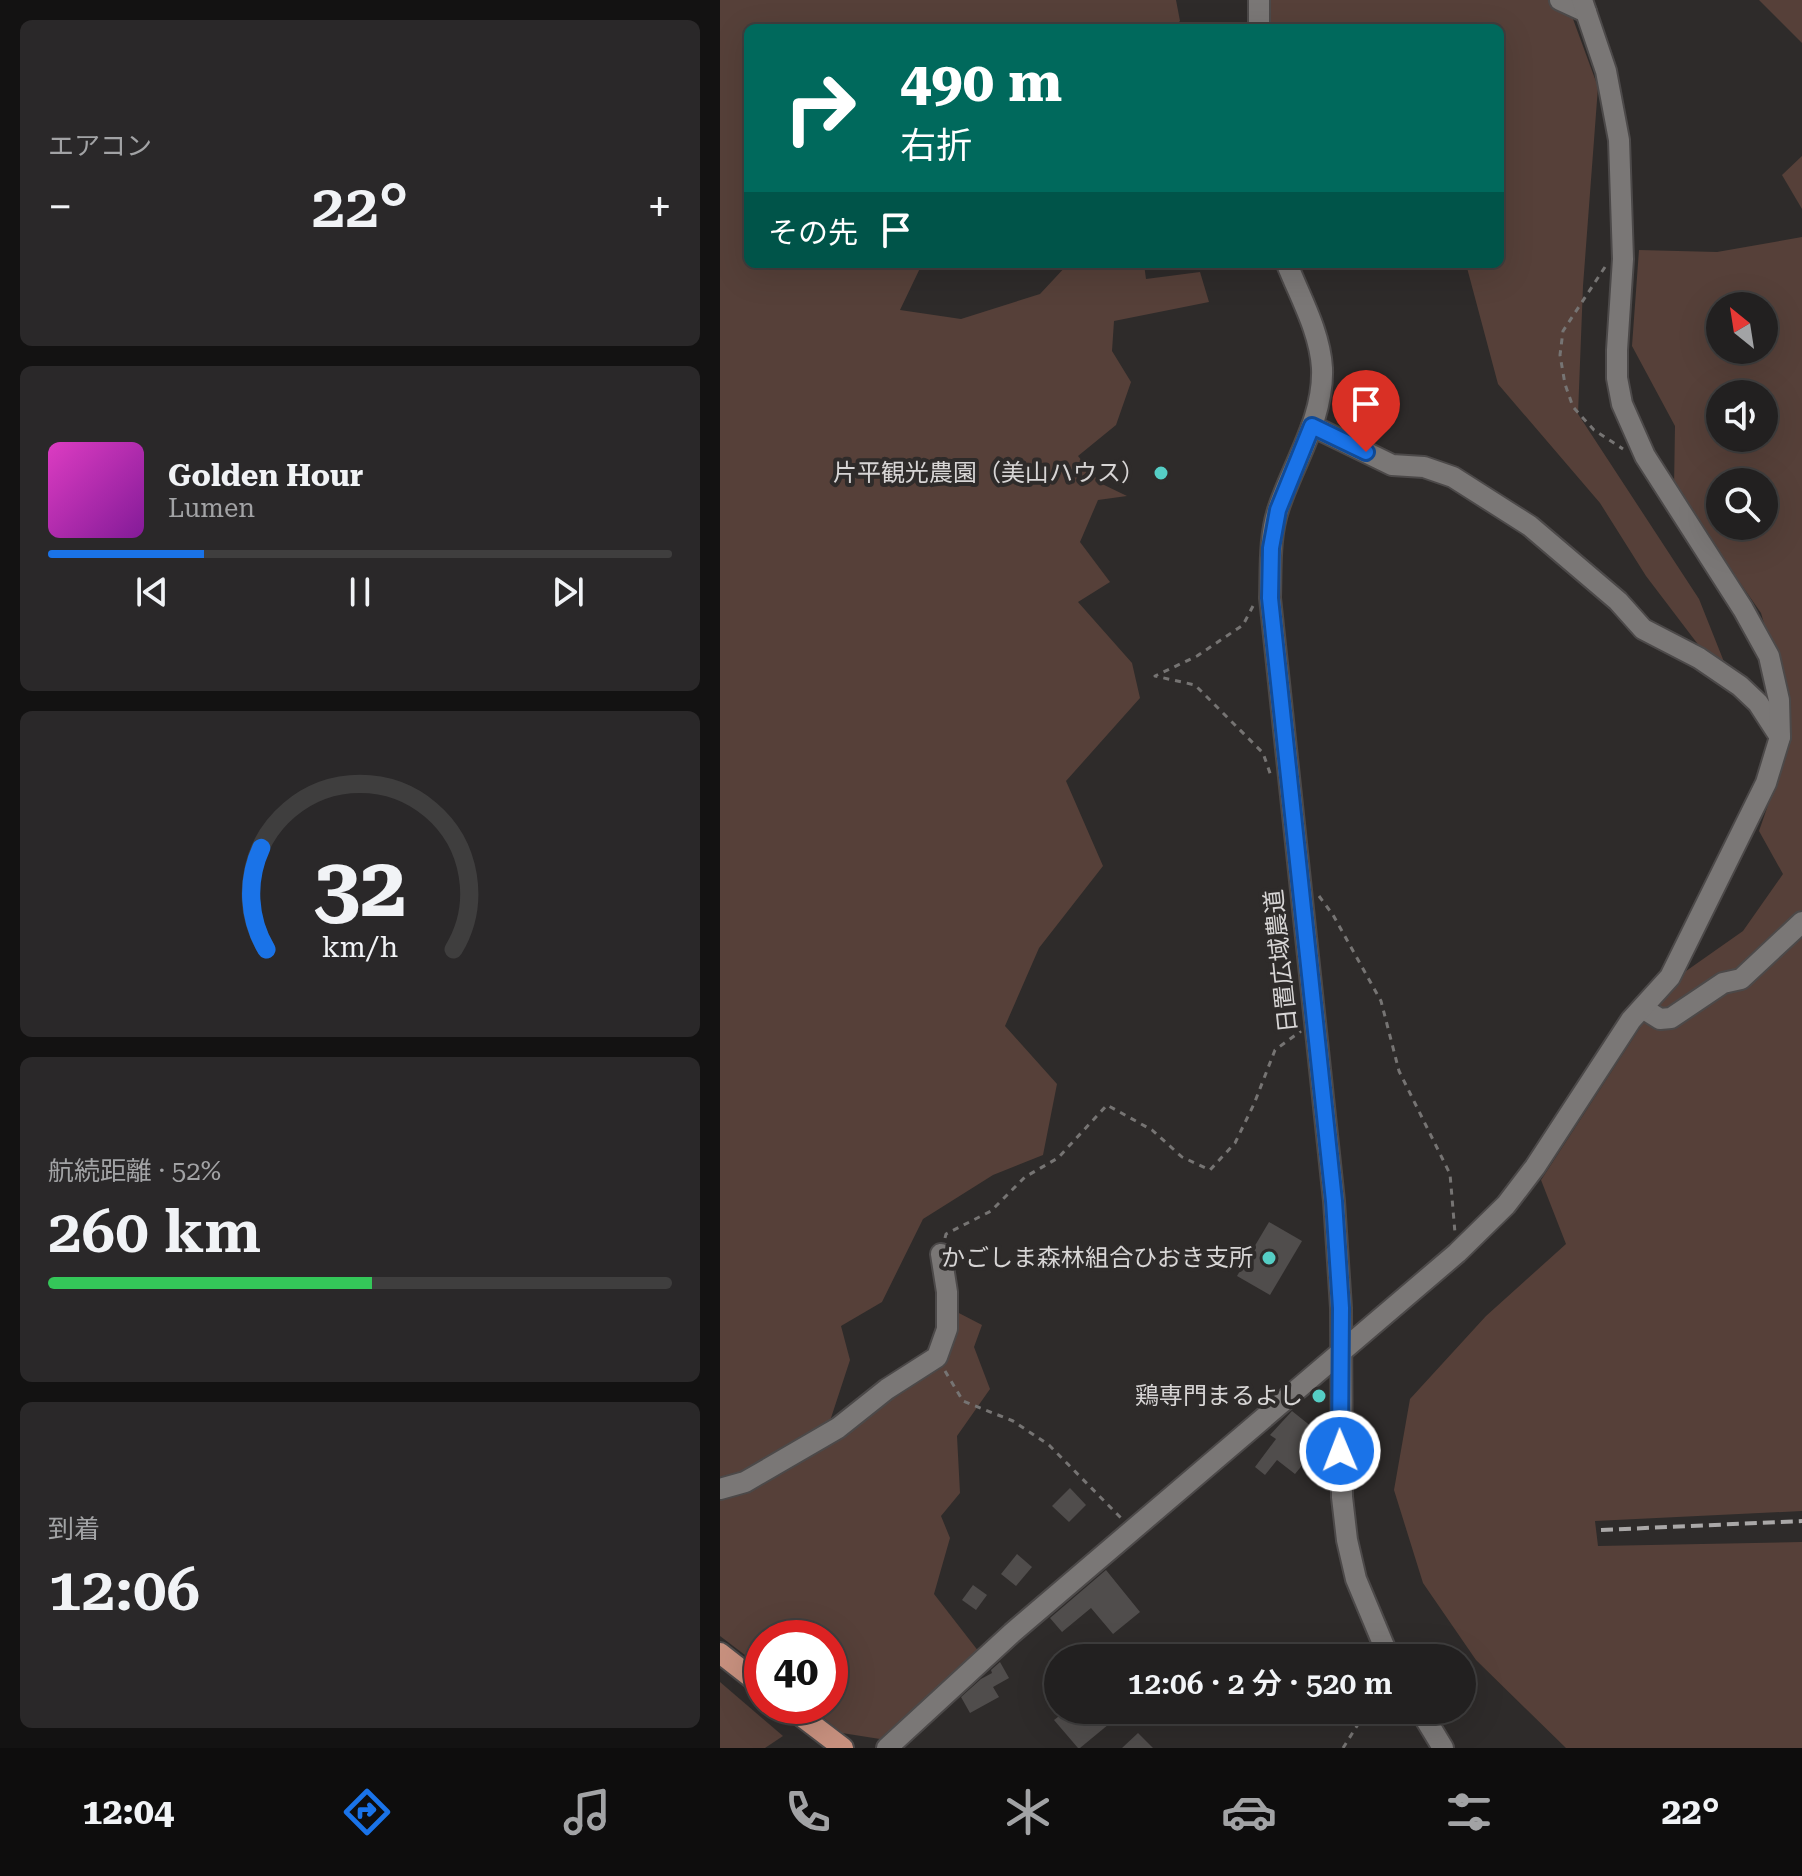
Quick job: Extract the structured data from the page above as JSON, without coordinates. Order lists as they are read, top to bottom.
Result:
{
  "streets": {
    "street": ["日置広域農道"]
  },
  "places": ["片平観光農園（美山ハウス）", "かごしま森林組合ひおき支所", "鶏専門まるよし"],
  "north": "top left",
  "page": {
    "tile": [
      "エアコン",
      ["航続距離 · 52%", "260 km"],
      ["到着", "12:06"]
    ],
    "turn": ["490 m", "右折"],
    "heat": ["−", "22°", "+"],
    "then": "その先",
    "song": ["Golden Hour", "Lumen"],
    "limit": "40",
    "trip": "12:06 · 2 分 · 520 m",
    "tabs": ["12:04", "22°"],
    "gauge": ["32", "km/h"]
  }
}
